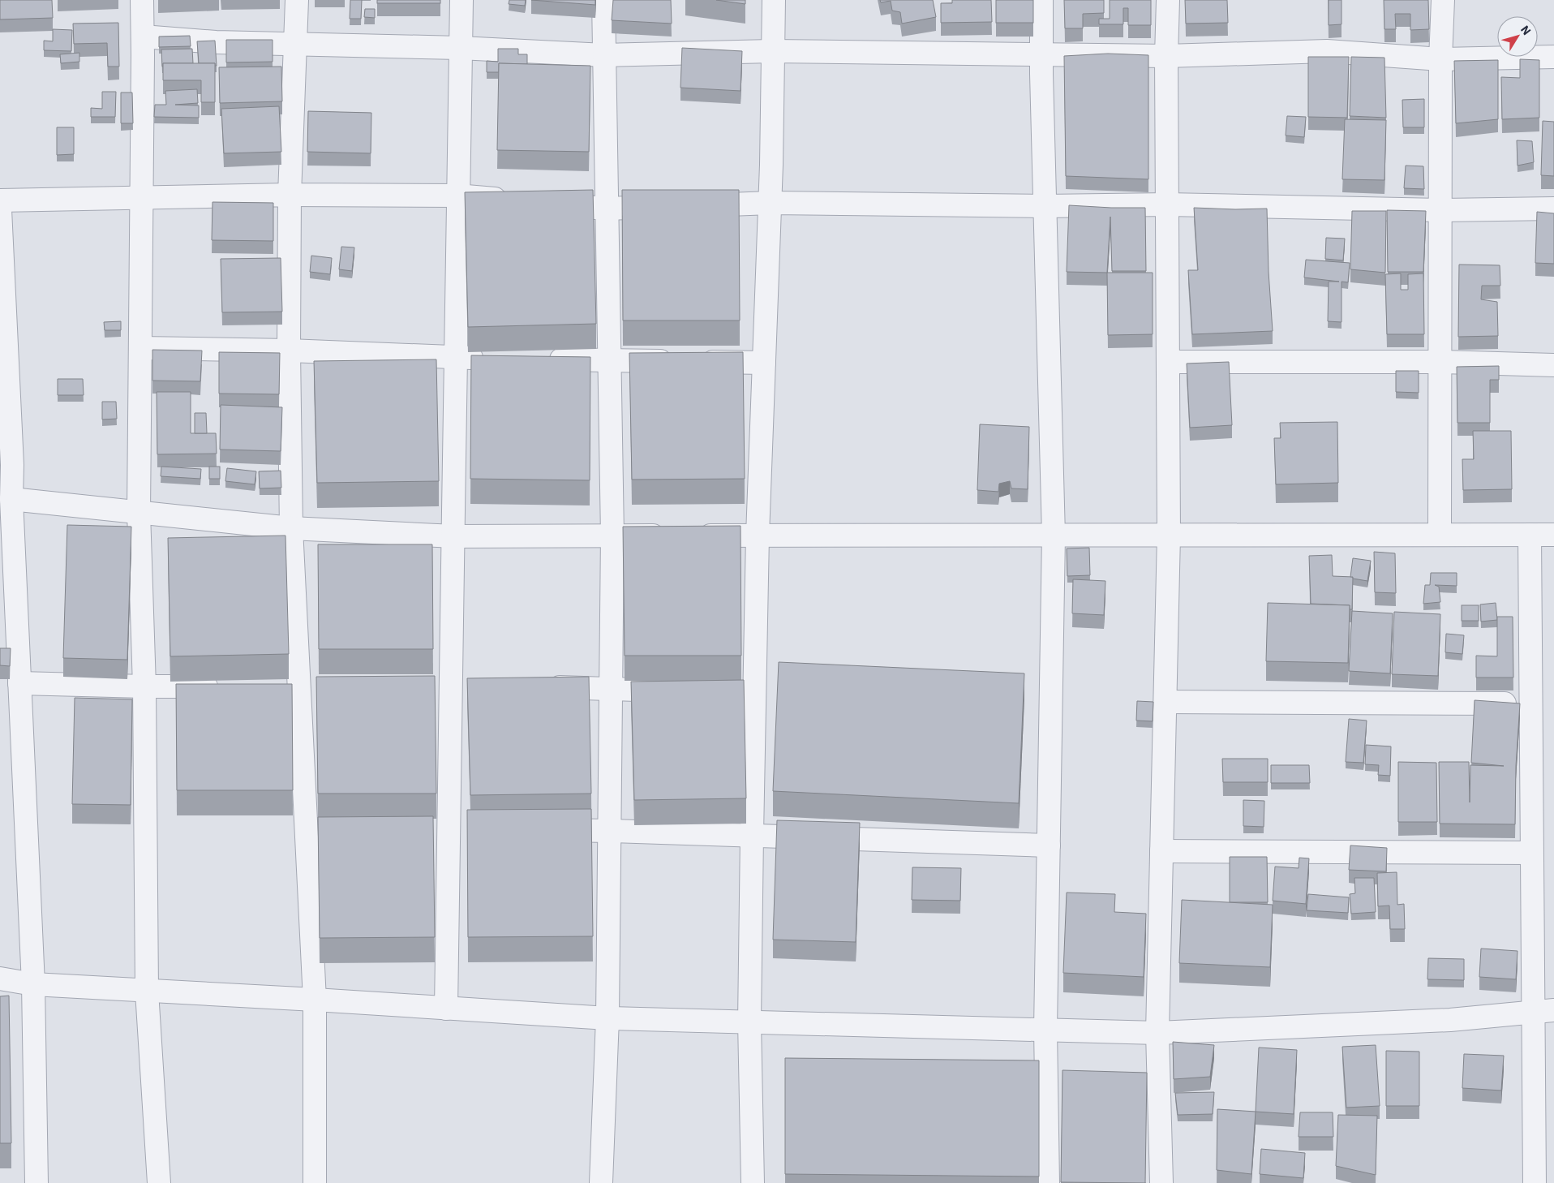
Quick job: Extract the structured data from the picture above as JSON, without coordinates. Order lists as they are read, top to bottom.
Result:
{
  "north": "top right"
}
